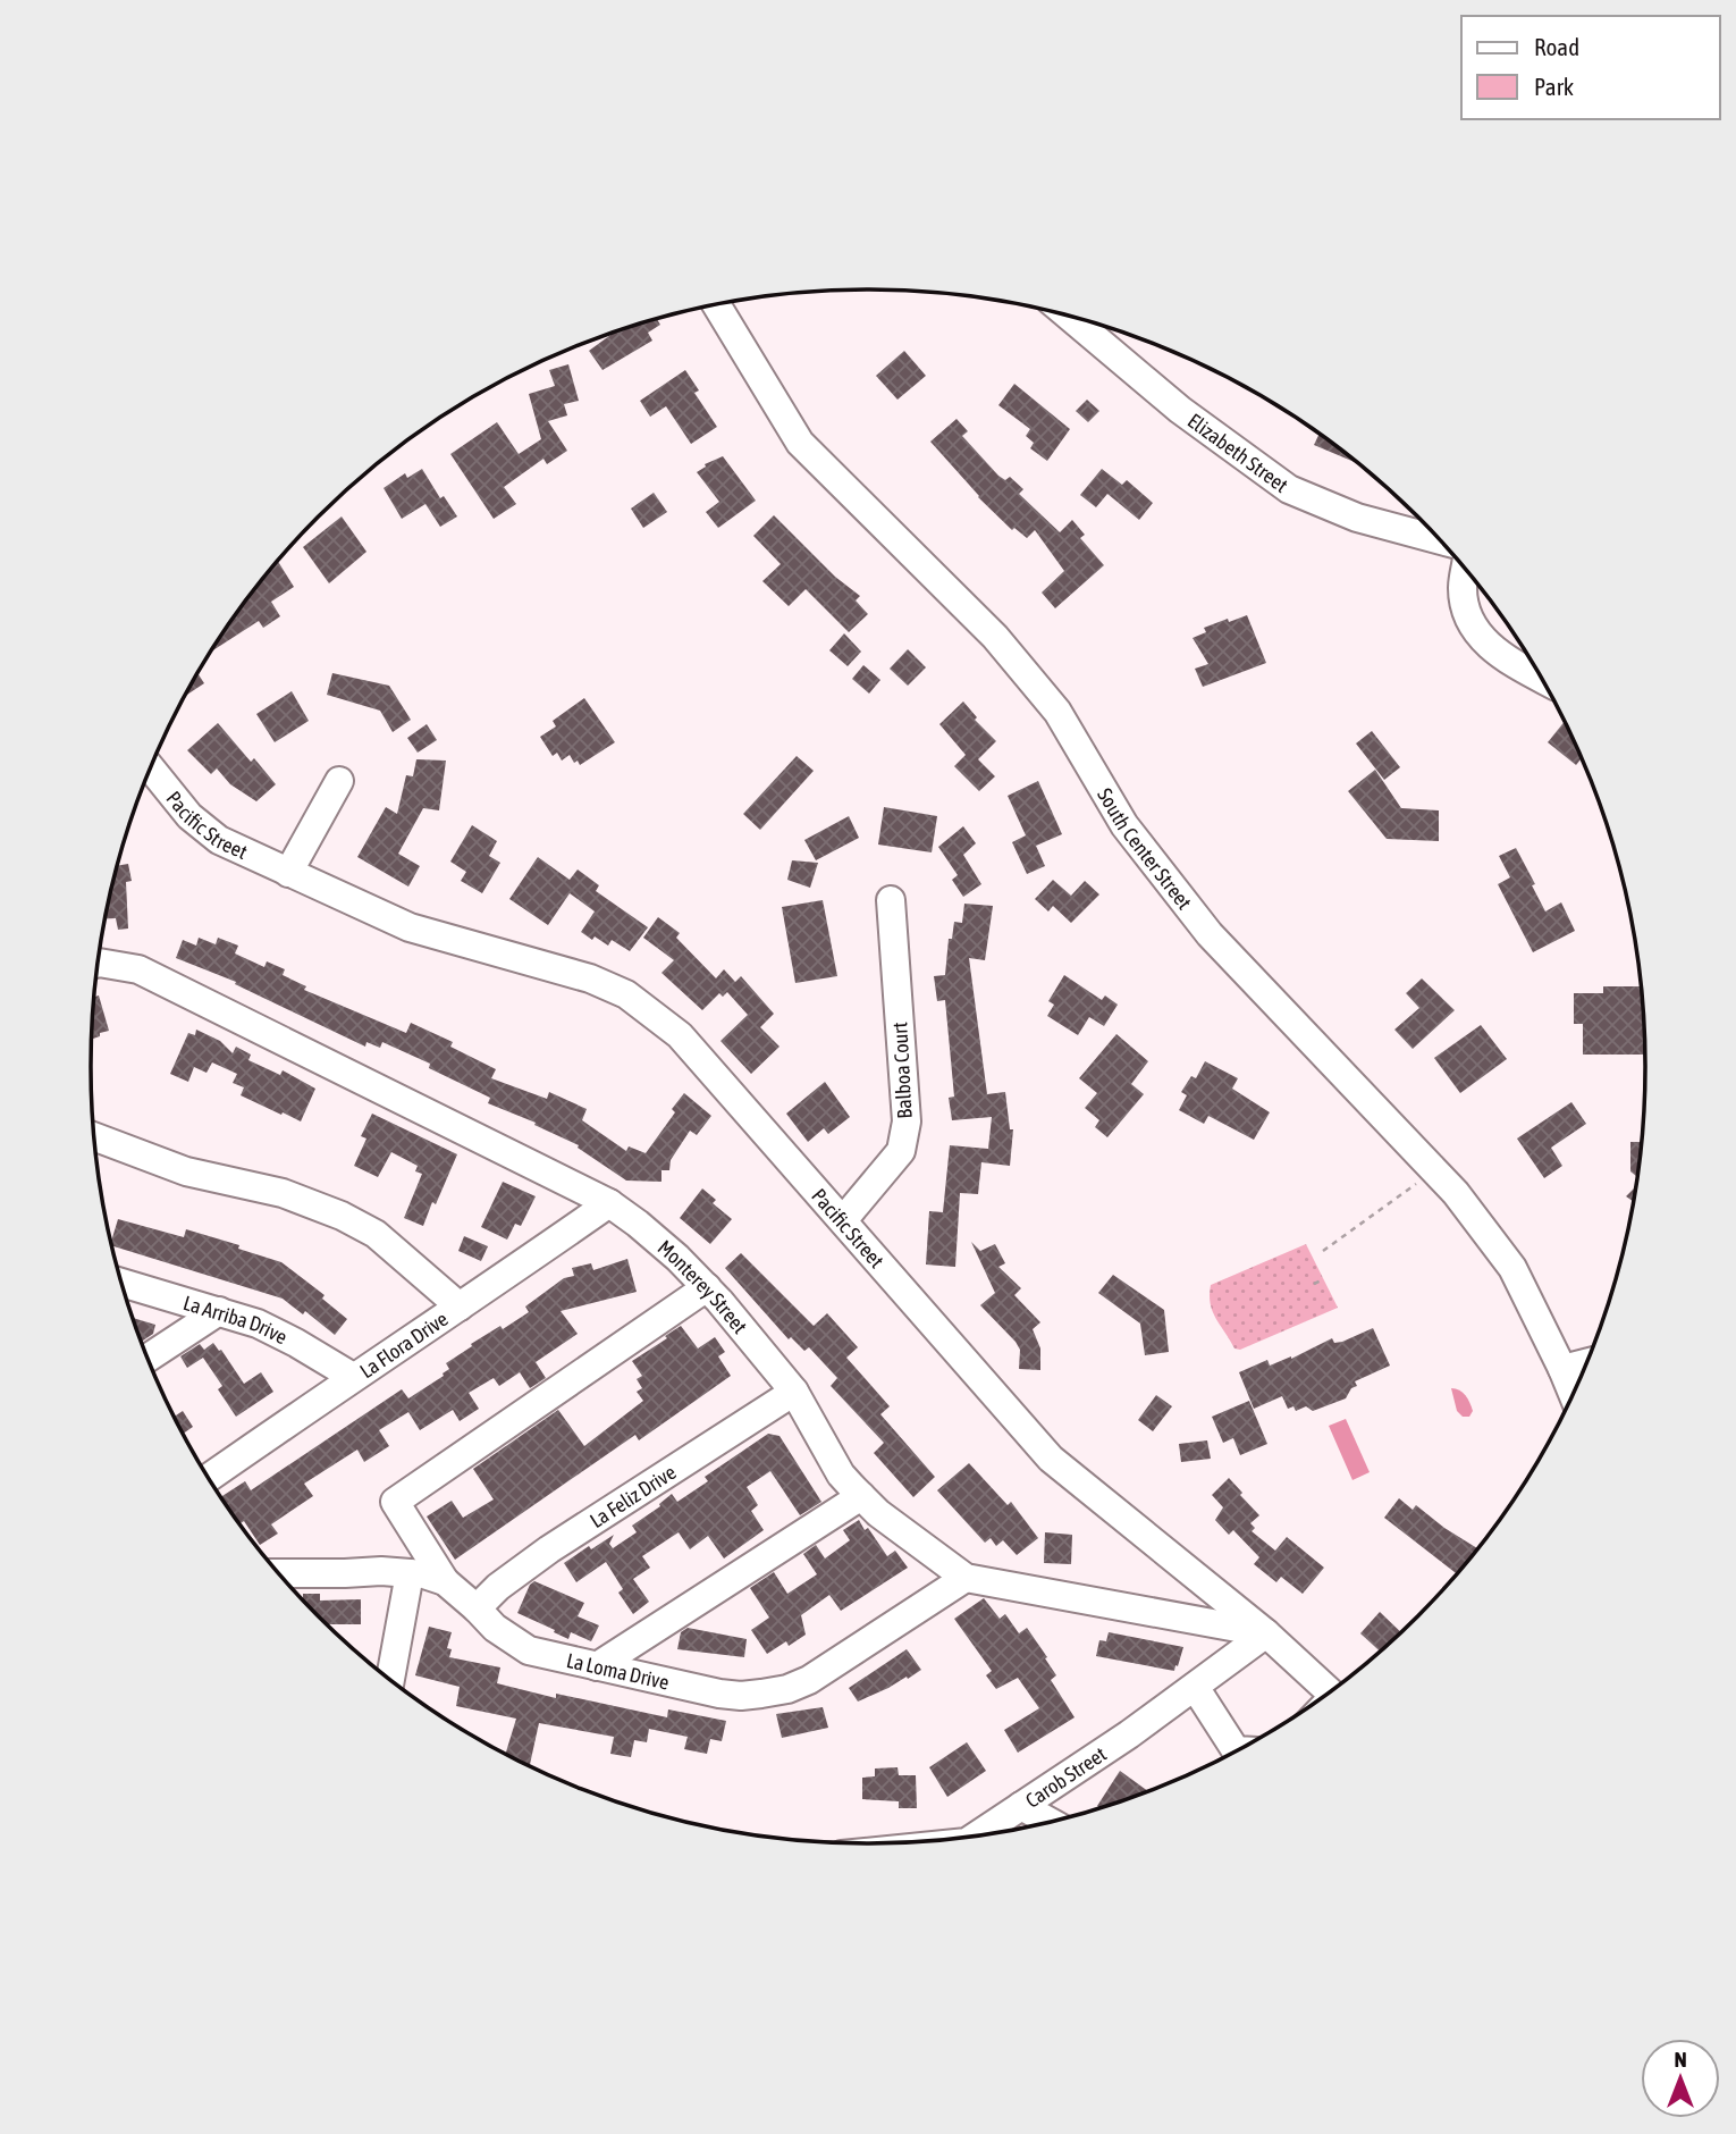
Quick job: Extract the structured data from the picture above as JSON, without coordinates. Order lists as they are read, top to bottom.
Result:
{
  "streets": {
    "street": [
      "Elizabeth Street",
      "Pacific Street",
      "South Center Street",
      "Balboa Court",
      "Monterey Street",
      "La Arriba Drive",
      "La Flora Drive",
      "La Feliz Drive",
      "La Loma Drive",
      "Carob Street"
    ]
  },
  "crossings": [
    ["Pacific Street", "Balboa Court"],
    ["Pacific Street", "Monterey Street"],
    ["Pacific Street", "Carob Street"],
    ["Monterey Street", "La Flora Drive"],
    ["Monterey Street", "La Feliz Drive"],
    ["Monterey Street", "La Loma Drive"],
    ["Monterey Street", "Carob Street"],
    ["La Arriba Drive", "La Flora Drive"],
    ["La Feliz Drive", "La Loma Drive"]
  ],
  "legend": ["Road", "Park"],
  "north": "top"
}
